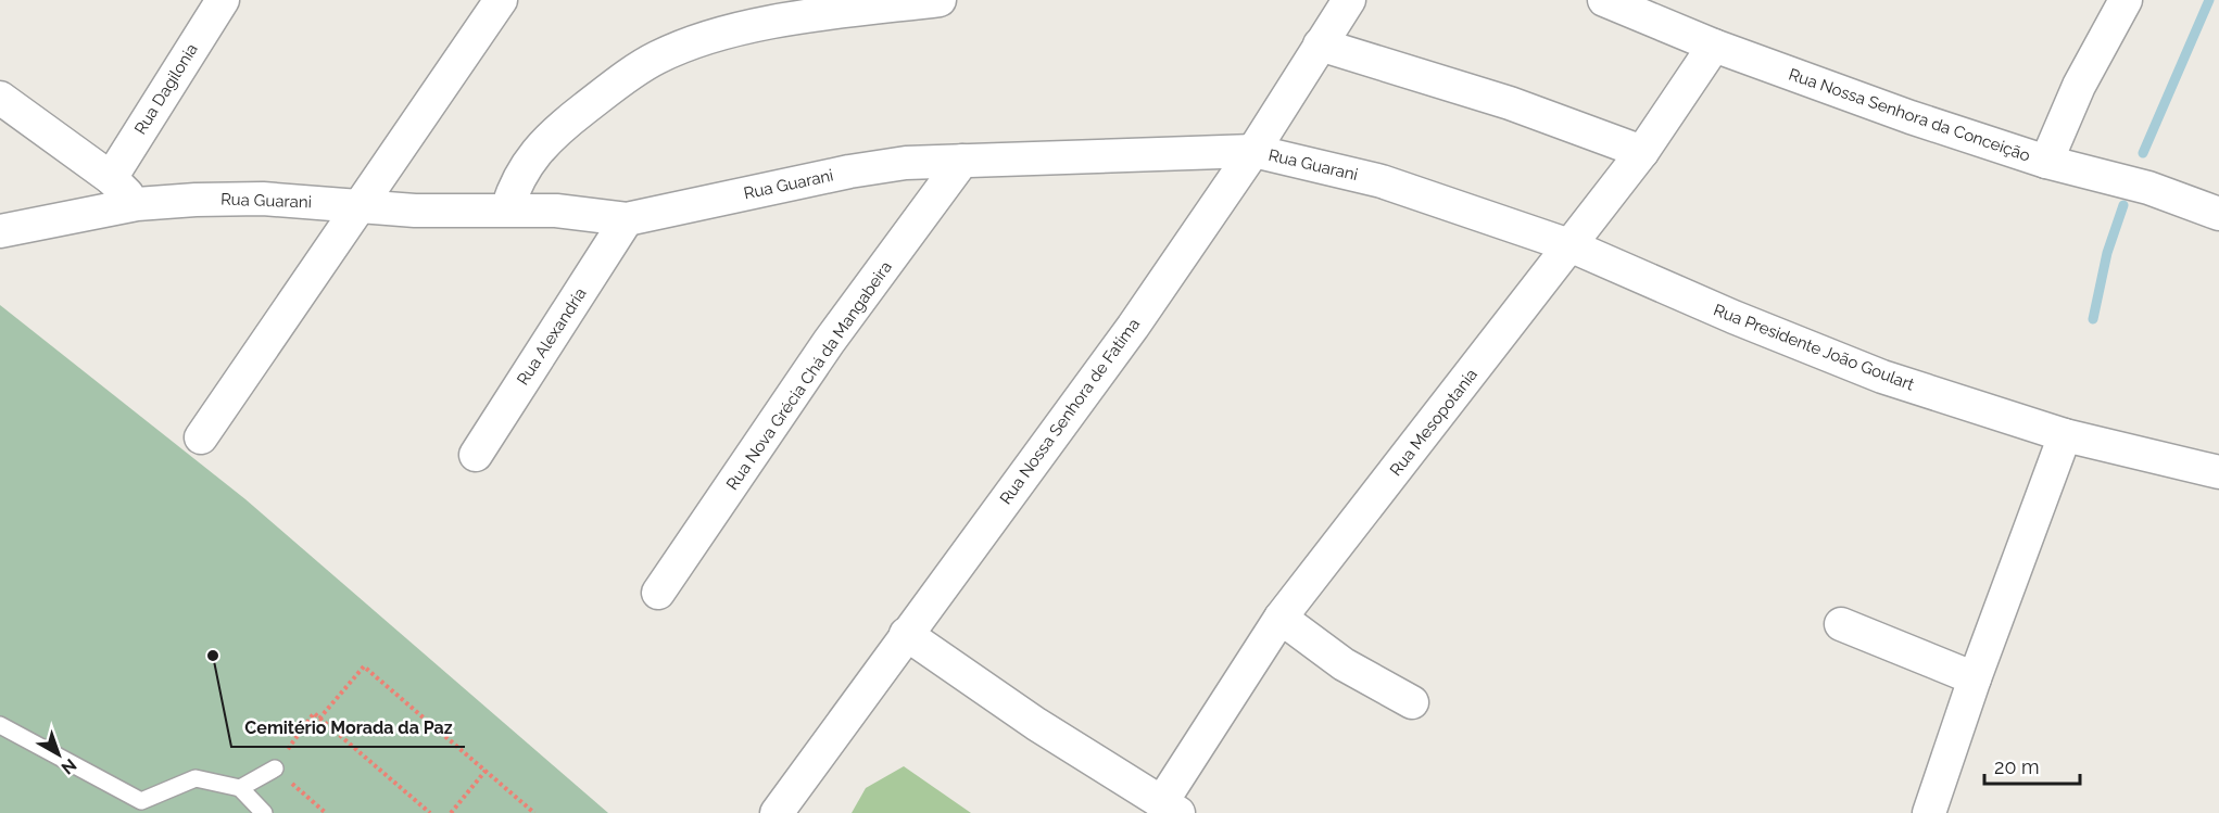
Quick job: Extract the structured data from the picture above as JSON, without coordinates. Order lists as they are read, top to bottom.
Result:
{
  "streets": {
    "street": [
      "Rua Dagilonia",
      "Rua Nossa Senhora da Conceição",
      "Rua Guarani",
      "Rua Alexandria",
      "Rua Presidente João Goulart",
      "Rua Nova Grécia Chá da Mangabeira",
      "Rua Nossa Senhora de Fatima",
      "Rua Mesopotania"
    ]
  },
  "crossings": [
    ["Rua Nossa Senhora da Conceição", "Rua Mesopotania"],
    ["Rua Guarani", "Rua Alexandria"],
    ["Rua Guarani", "Rua Presidente João Goulart"],
    ["Rua Guarani", "Rua Nova Grécia Chá da Mangabeira"],
    ["Rua Guarani", "Rua Nossa Senhora de Fatima"],
    ["Rua Guarani", "Rua Mesopotania"],
    ["Rua Presidente João Goulart", "Rua Mesopotania"]
  ],
  "places": ["Cemitério Morada da Paz"],
  "scale_bar": "20 m",
  "north": "bottom right"
}
